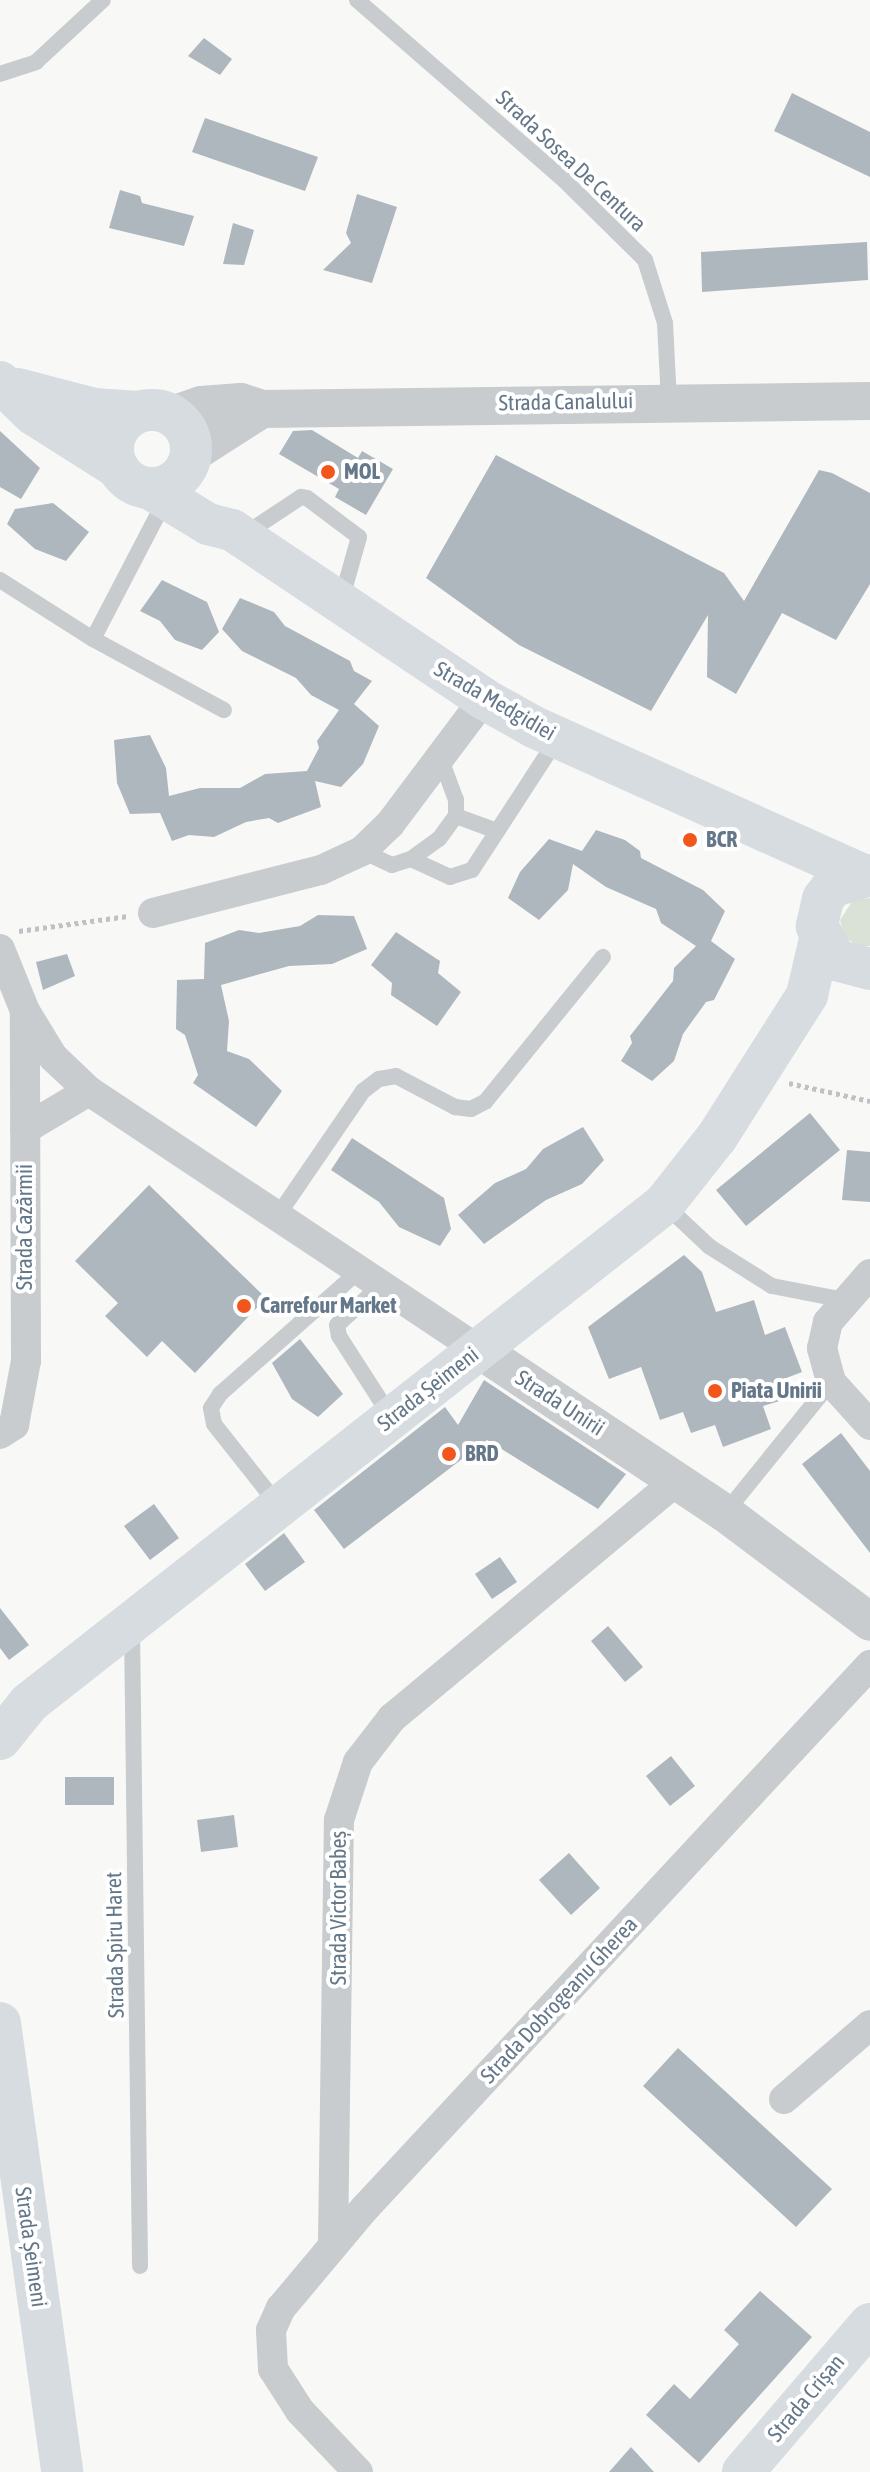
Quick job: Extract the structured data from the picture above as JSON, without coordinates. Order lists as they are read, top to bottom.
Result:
{
  "streets": {
    "main road": ["Strada Medgidiei", "Strada Șeimeni", "Strada Crișan"],
    "street": [
      "Strada Canalului",
      "Strada Cazărmii",
      "Strada Unirii",
      "Strada Victor Babeș",
      "Strada Dobrogeanu Gherea"
    ],
    "lane": ["Strada Sosea De Centura", "Strada Spiru Haret"]
  },
  "crossings": [
    ["Strada Sosea De Centura", "Strada Canalului"],
    ["Strada Canalului", "Strada Medgidiei"],
    ["Strada Cazărmii", "Strada Unirii"],
    ["Strada Șeimeni", "Strada Unirii"],
    ["Strada Șeimeni", "Strada Spiru Haret"],
    ["Strada Unirii", "Strada Victor Babeș"],
    ["Strada Victor Babeș", "Strada Dobrogeanu Gherea"]
  ],
  "places": [
    "MOL",
    "BCR",
    "Carrefour Market",
    "Piata Unirii",
    "BRD"
  ]
}
